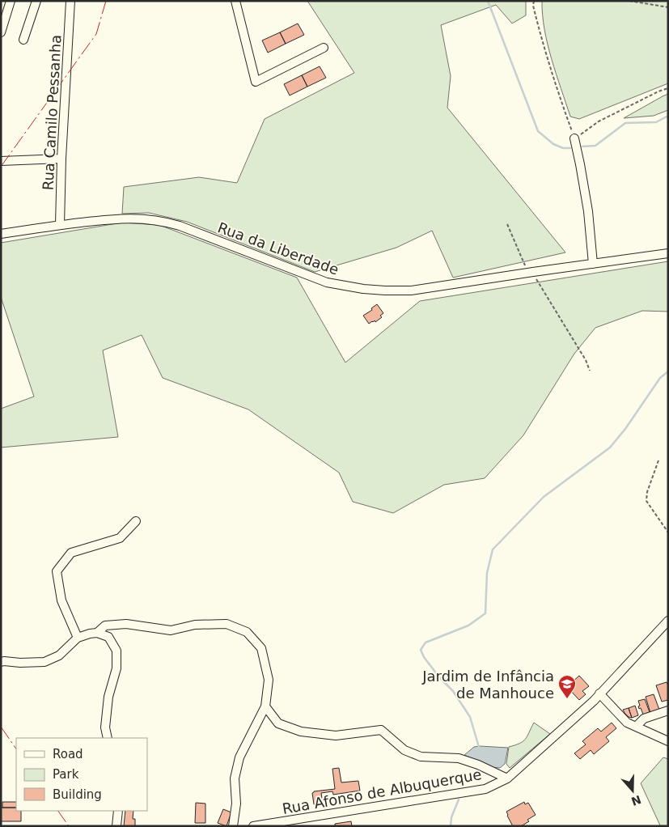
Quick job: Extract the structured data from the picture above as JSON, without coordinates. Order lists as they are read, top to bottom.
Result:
{
  "streets": {
    "street": ["Rua Camilo Pessanha", "Rua da Liberdade", "Rua Afonso de Albuquerque"]
  },
  "crossings": [
    ["Rua Camilo Pessanha", "Rua da Liberdade"]
  ],
  "places": {
    "school or university": ["Jardim de Infância de Manhouce"]
  },
  "legend": ["Road", "Park", "Building"],
  "north": "bottom"
}
